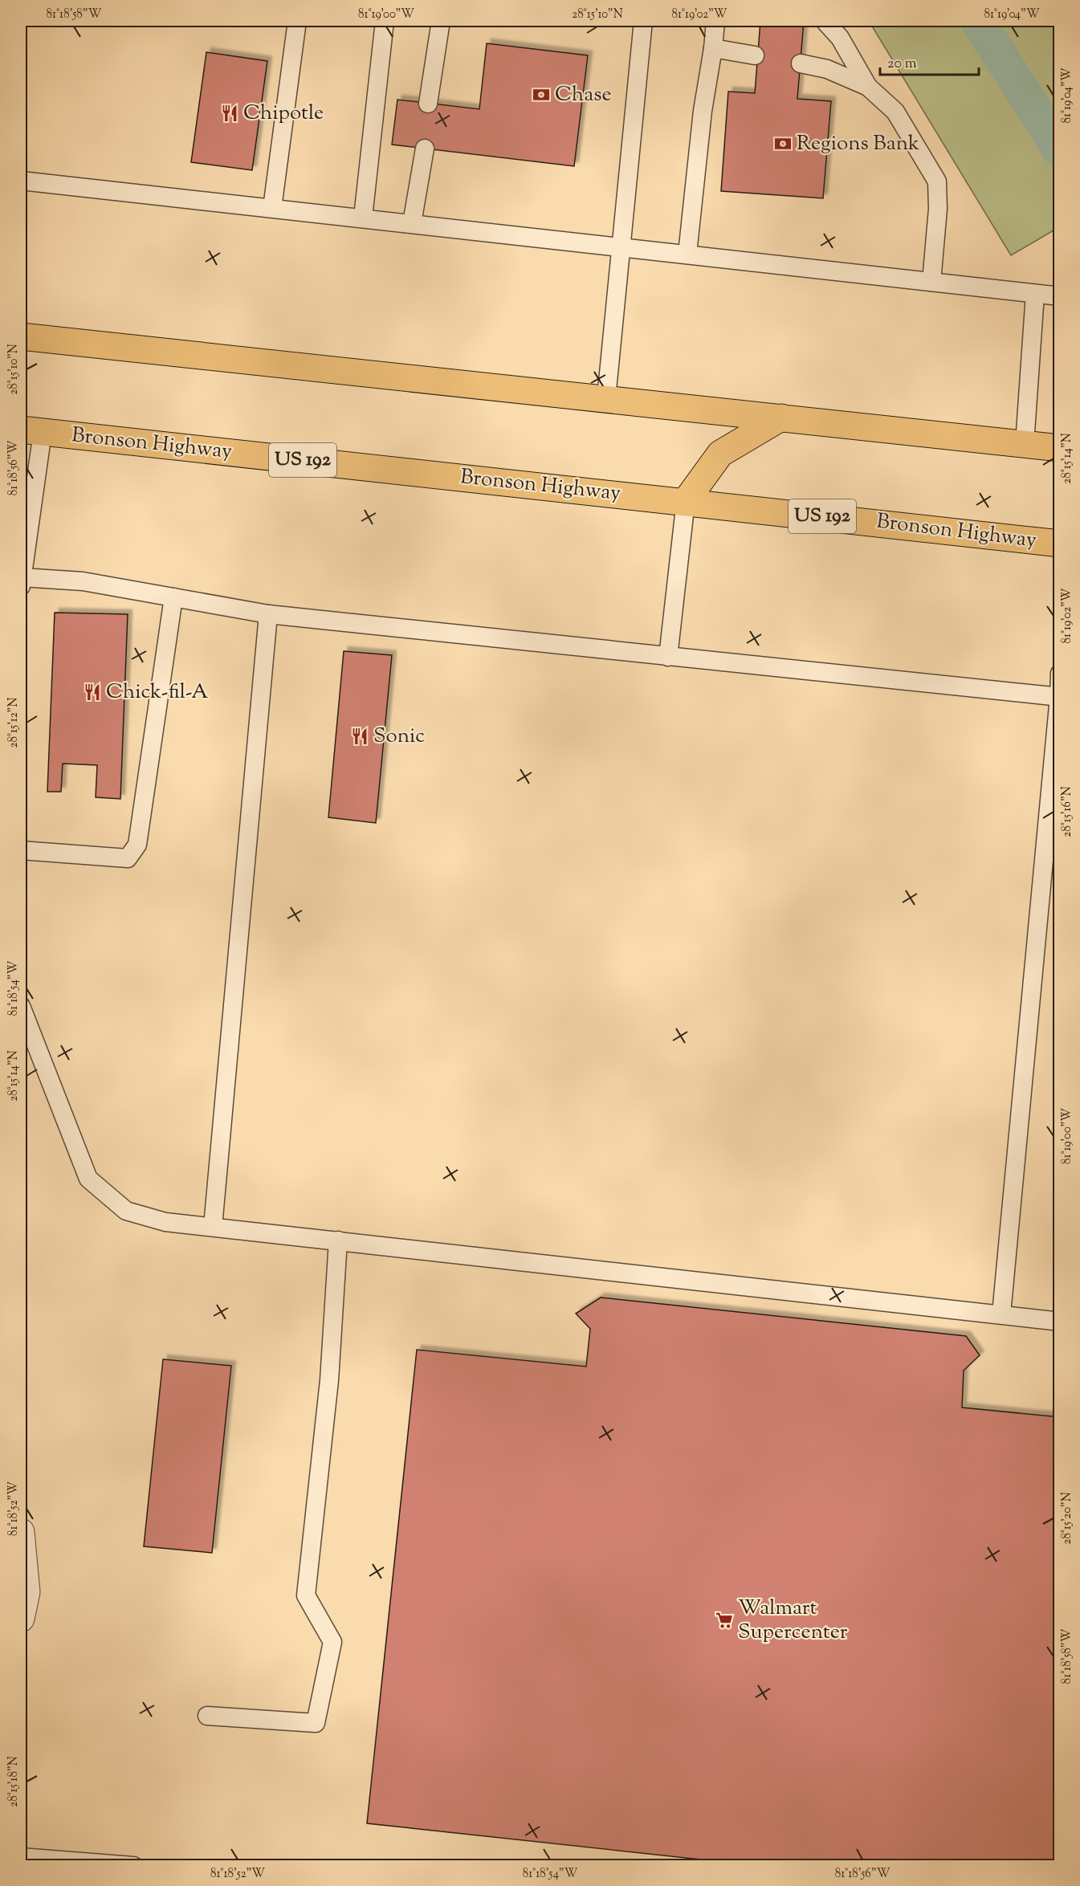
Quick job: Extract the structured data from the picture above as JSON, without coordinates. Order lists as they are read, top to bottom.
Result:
{
  "streets": {
    "highway": ["Bronson Highway", "US 192"]
  },
  "places": {
    "bank": ["Chase", "Regions Bank"],
    "restaurant": ["Chipotle", "Chick-fil-A", "Sonic"],
    "supermarket": ["Walmart Supercenter"]
  },
  "scale_bar": "20 m",
  "coordinates": [
    "81°18'58\"W",
    "81°19'00\"W",
    "28°15'10\"N",
    "81°19'02\"W",
    "81°19'04\"W",
    "28°15'14\"N",
    "81°18'56\"W",
    "28°15'12\"N",
    "28°15'16\"N",
    "81°18'54\"W",
    "81°18'52\"W",
    "28°15'20\"N",
    "28°15'18\"N"
  ]
}
